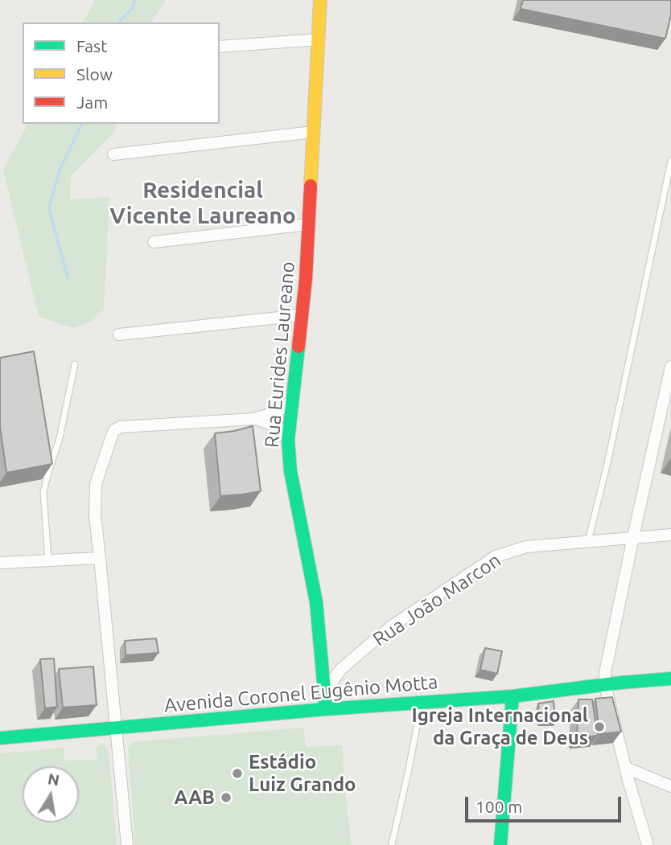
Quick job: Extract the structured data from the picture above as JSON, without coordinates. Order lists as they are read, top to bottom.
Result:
{
  "streets": {
    "main road": ["Rua Eurides Laureano", "Avenida Coronel Eugênio Motta"],
    "street": ["Rua João Marcon"]
  },
  "crossings": [
    ["Rua Eurides Laureano", "Rua João Marcon"],
    ["Rua Eurides Laureano", "Avenida Coronel Eugênio Motta"]
  ],
  "districts": ["Residencial Vicente Laureano"],
  "places": ["Igreja Internacional da Graça de Deus", "Estádio Luiz Grando", "AAB"],
  "legend": ["Fast", "Slow", "Jam"],
  "scale_bar": "100 m",
  "north": "top"
}
